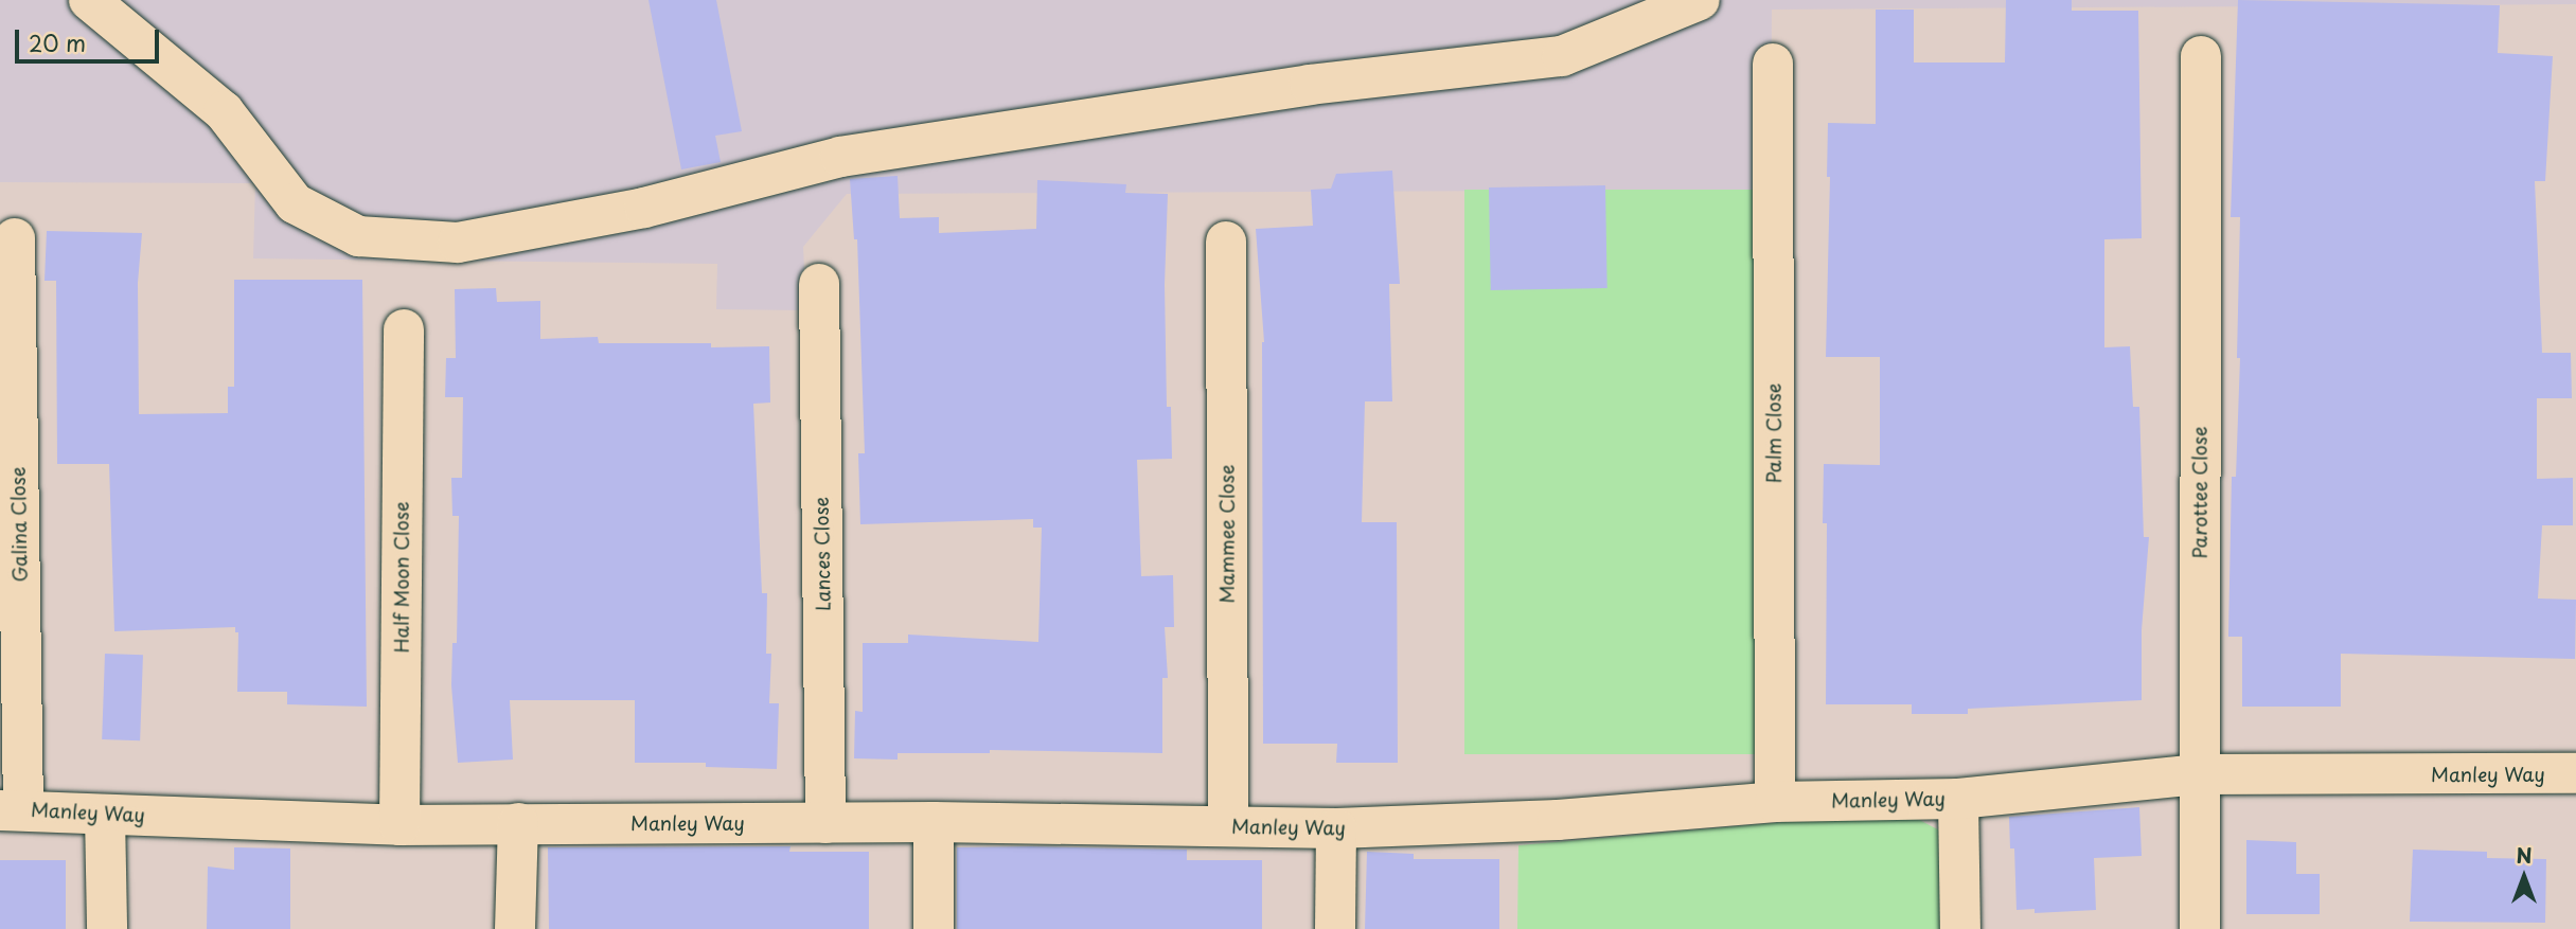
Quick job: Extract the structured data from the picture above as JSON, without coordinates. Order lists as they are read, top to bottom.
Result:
{
  "streets": {
    "street": [
      "Palm Close",
      "Parottee Close",
      "Galina Close",
      "Mammee Close",
      "Lances Close",
      "Half Moon Close",
      "Manley Way"
    ]
  },
  "crossings": [
    ["Palm Close", "Manley Way"],
    ["Parottee Close", "Manley Way"],
    ["Galina Close", "Manley Way"],
    ["Mammee Close", "Manley Way"],
    ["Lances Close", "Manley Way"],
    ["Half Moon Close", "Manley Way"]
  ],
  "scale_bar": "20 m",
  "north": "top"
}
